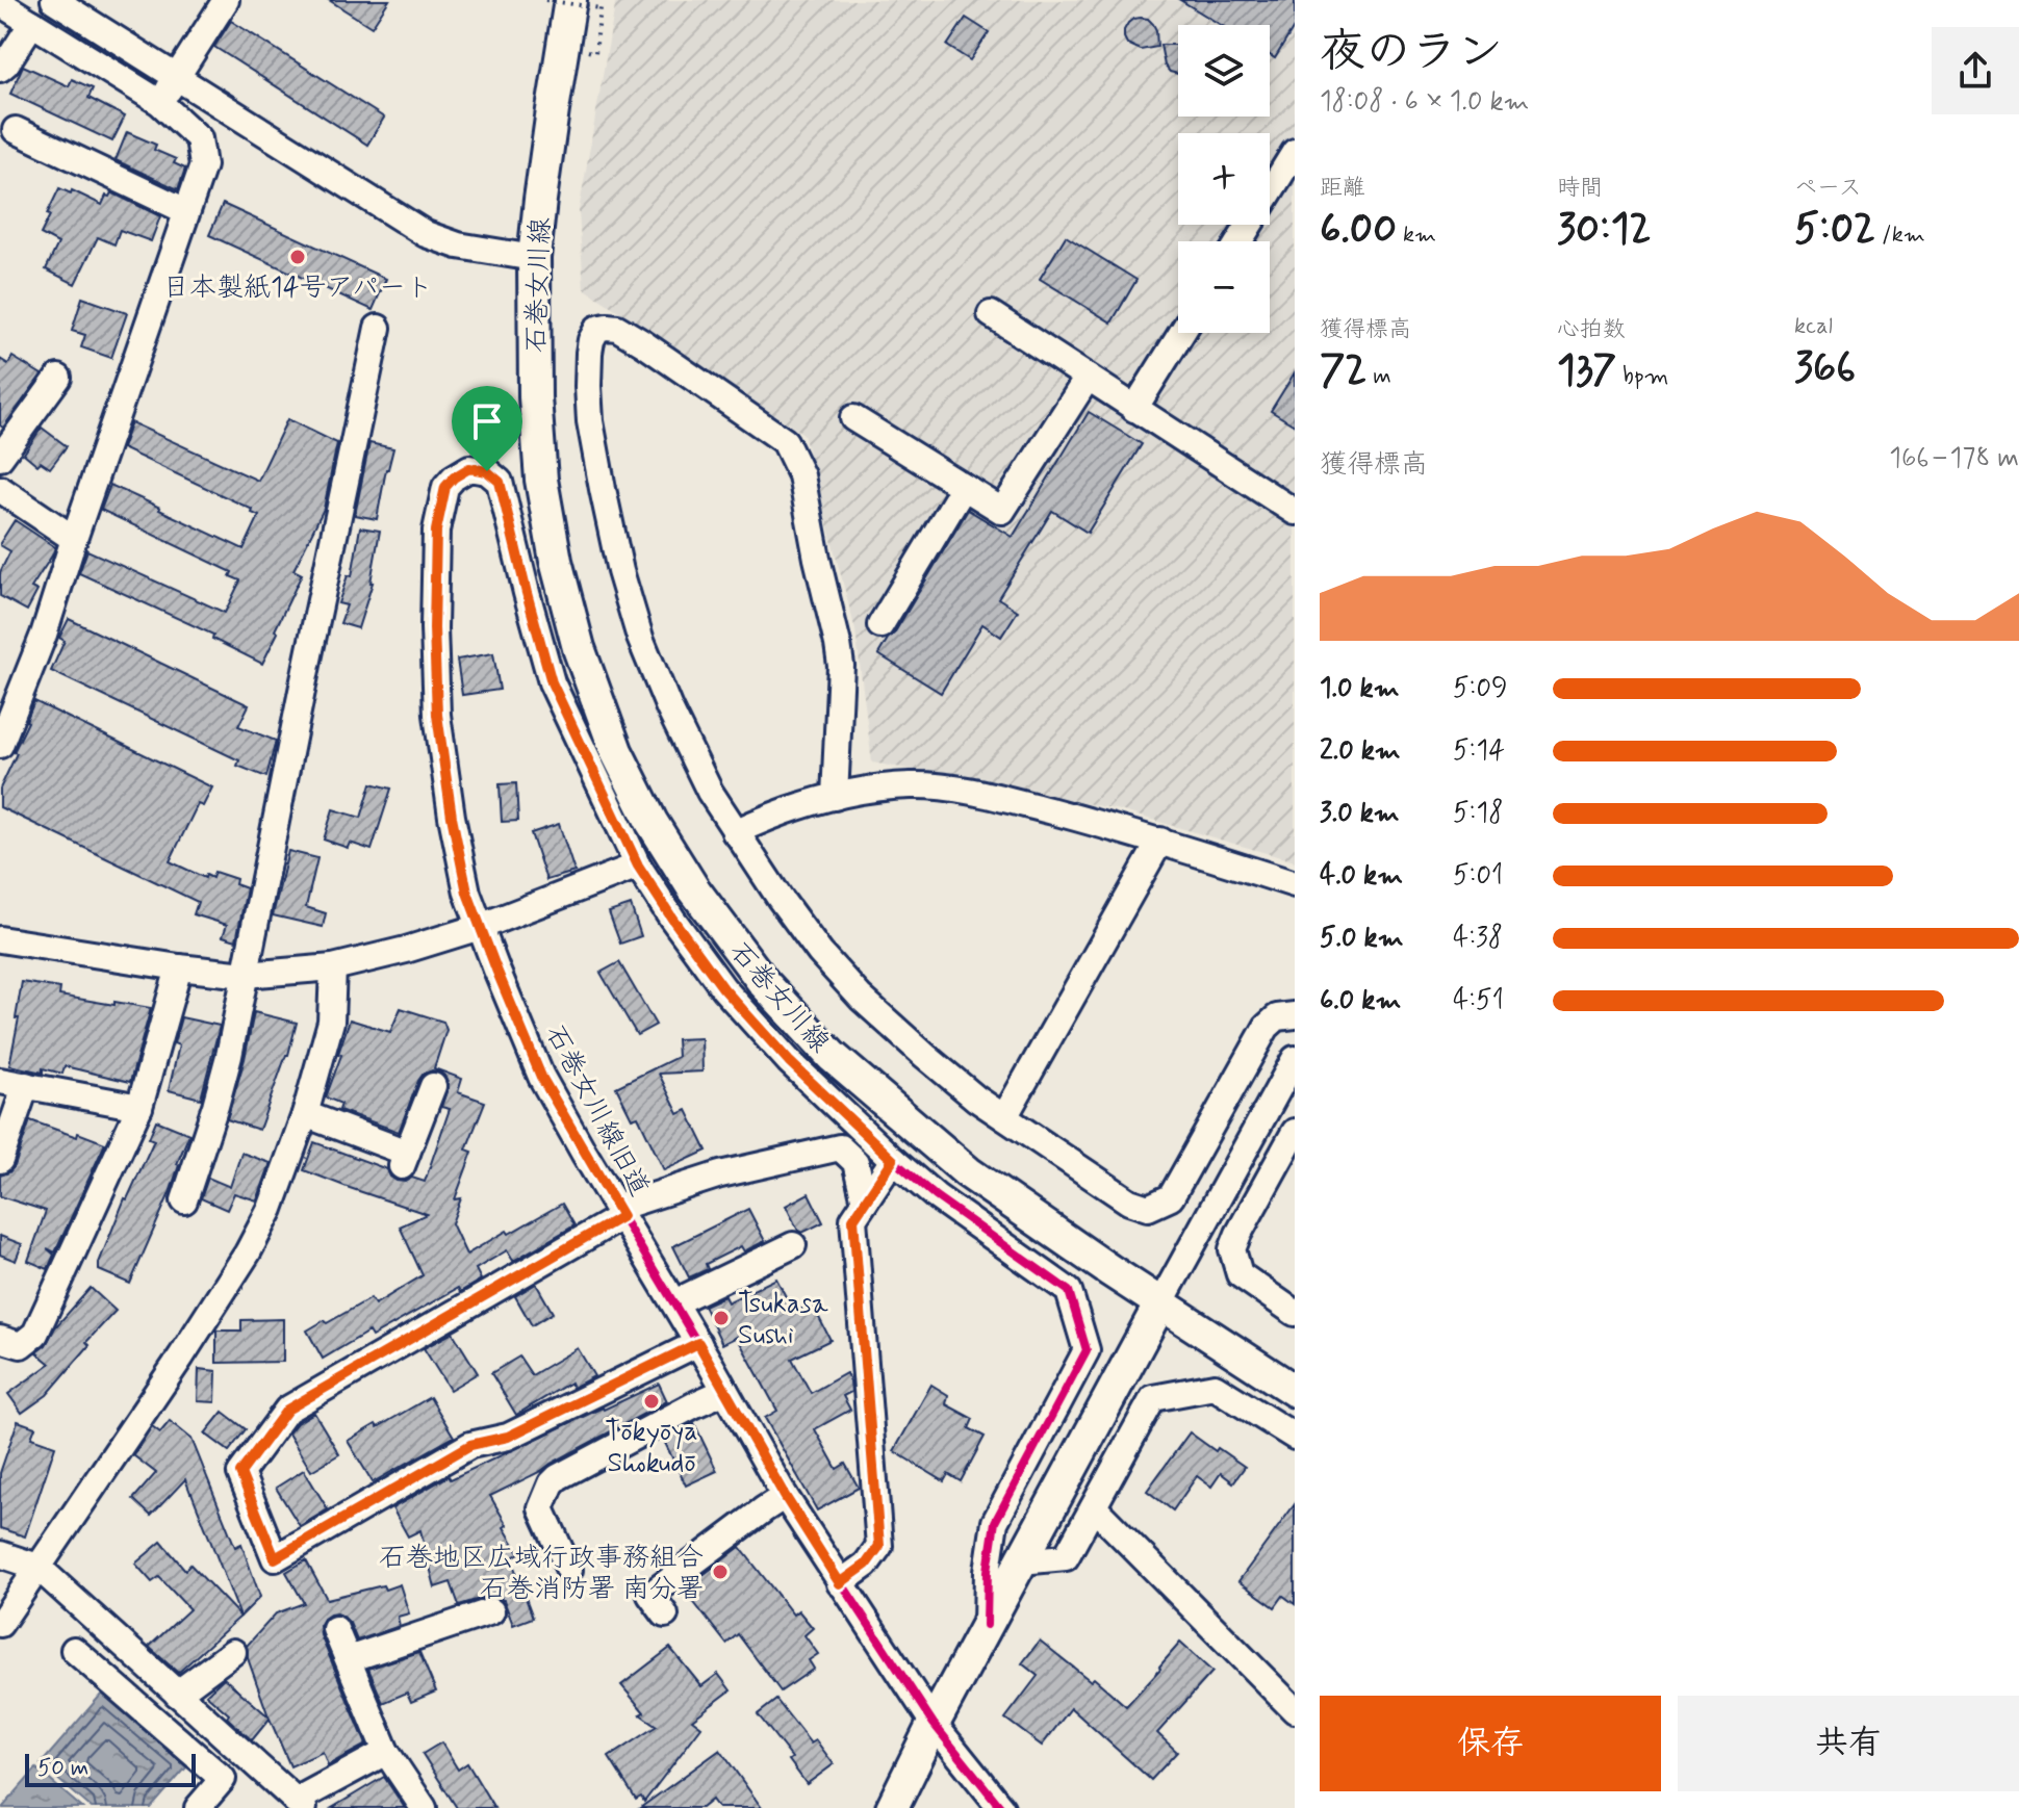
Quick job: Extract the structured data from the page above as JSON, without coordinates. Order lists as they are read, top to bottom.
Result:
{
  "streets": {
    "main road": ["石巻女川線"],
    "street": ["石巻女川線旧道"]
  },
  "places": [
    "日本製紙14号アパート",
    "Tsukasa Sushi",
    "Tōkyōya Shokudō",
    "石巻地区広域行政事務組合 石巻消防署 南分署"
  ],
  "scale_bar": "50 m",
  "page": {
    "heading": ["夜のラン", "18:08 · 6 × 1.0 km"],
    "map_buttons": ["+", "−"],
    "stats": [
      ["距離", "6.00 km"],
      ["時間", "30:12"],
      ["ペース", "5:02 /km"],
      ["獲得標高", "72 m"],
      ["心拍数", "137 bpm"],
      ["kcal", "366"]
    ],
    "chart": ["獲得標高", "166–178 m"],
    "list": [
      {
        "name": "1.0 km",
        "note": "5:09"
      },
      {
        "name": "2.0 km",
        "note": "5:14"
      },
      {
        "name": "3.0 km",
        "note": "5:18"
      },
      {
        "name": "4.0 km",
        "note": "5:01"
      },
      {
        "name": "5.0 km",
        "note": "4:38"
      },
      {
        "name": "6.0 km",
        "note": "4:51"
      }
    ],
    "buttons": ["保存", "共有"],
    "scale": "50 m"
  }
}
